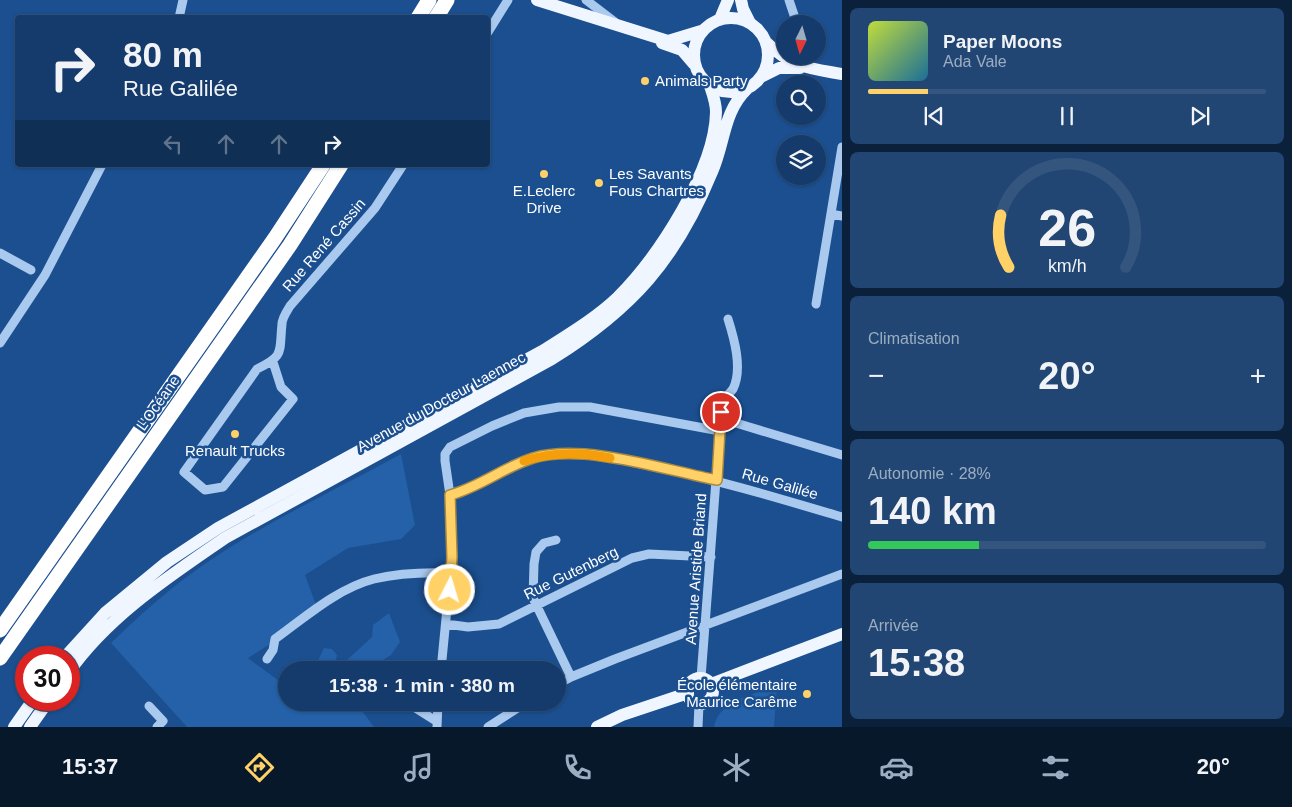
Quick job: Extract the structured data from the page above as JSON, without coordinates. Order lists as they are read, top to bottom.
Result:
{
  "streets": {
    "highway": ["L’Océane"],
    "main road": ["Avenue du Docteur Laennec"],
    "street": [
      "Rue René Cassin",
      "Rue Galilée",
      "Avenue Aristide Briand",
      "Rue Gutenberg"
    ]
  },
  "crossings": [
    ["Rue Galilée", "Avenue Aristide Briand"],
    ["Avenue Aristide Briand", "Rue Gutenberg"]
  ],
  "places": [
    "Animals Party",
    "E.Leclerc Drive",
    "Les Savants Fous Chartres",
    "Renault Trucks",
    "École élémentaire Maurice Carême"
  ],
  "north": "bottom",
  "page": {
    "turn": ["80 m", "Rue Galilée"],
    "song": ["Paper Moons", "Ada Vale"],
    "tile": [
      "Climatisation",
      ["Autonomie · 28%", "140 km"],
      ["Arrivée", "15:38"]
    ],
    "heat": ["−", "20°", "+"],
    "limit": "30",
    "trip": "15:38 · 1 min · 380 m",
    "tabs": ["15:37", "20°"],
    "gauge": ["26", "km/h"]
  }
}
